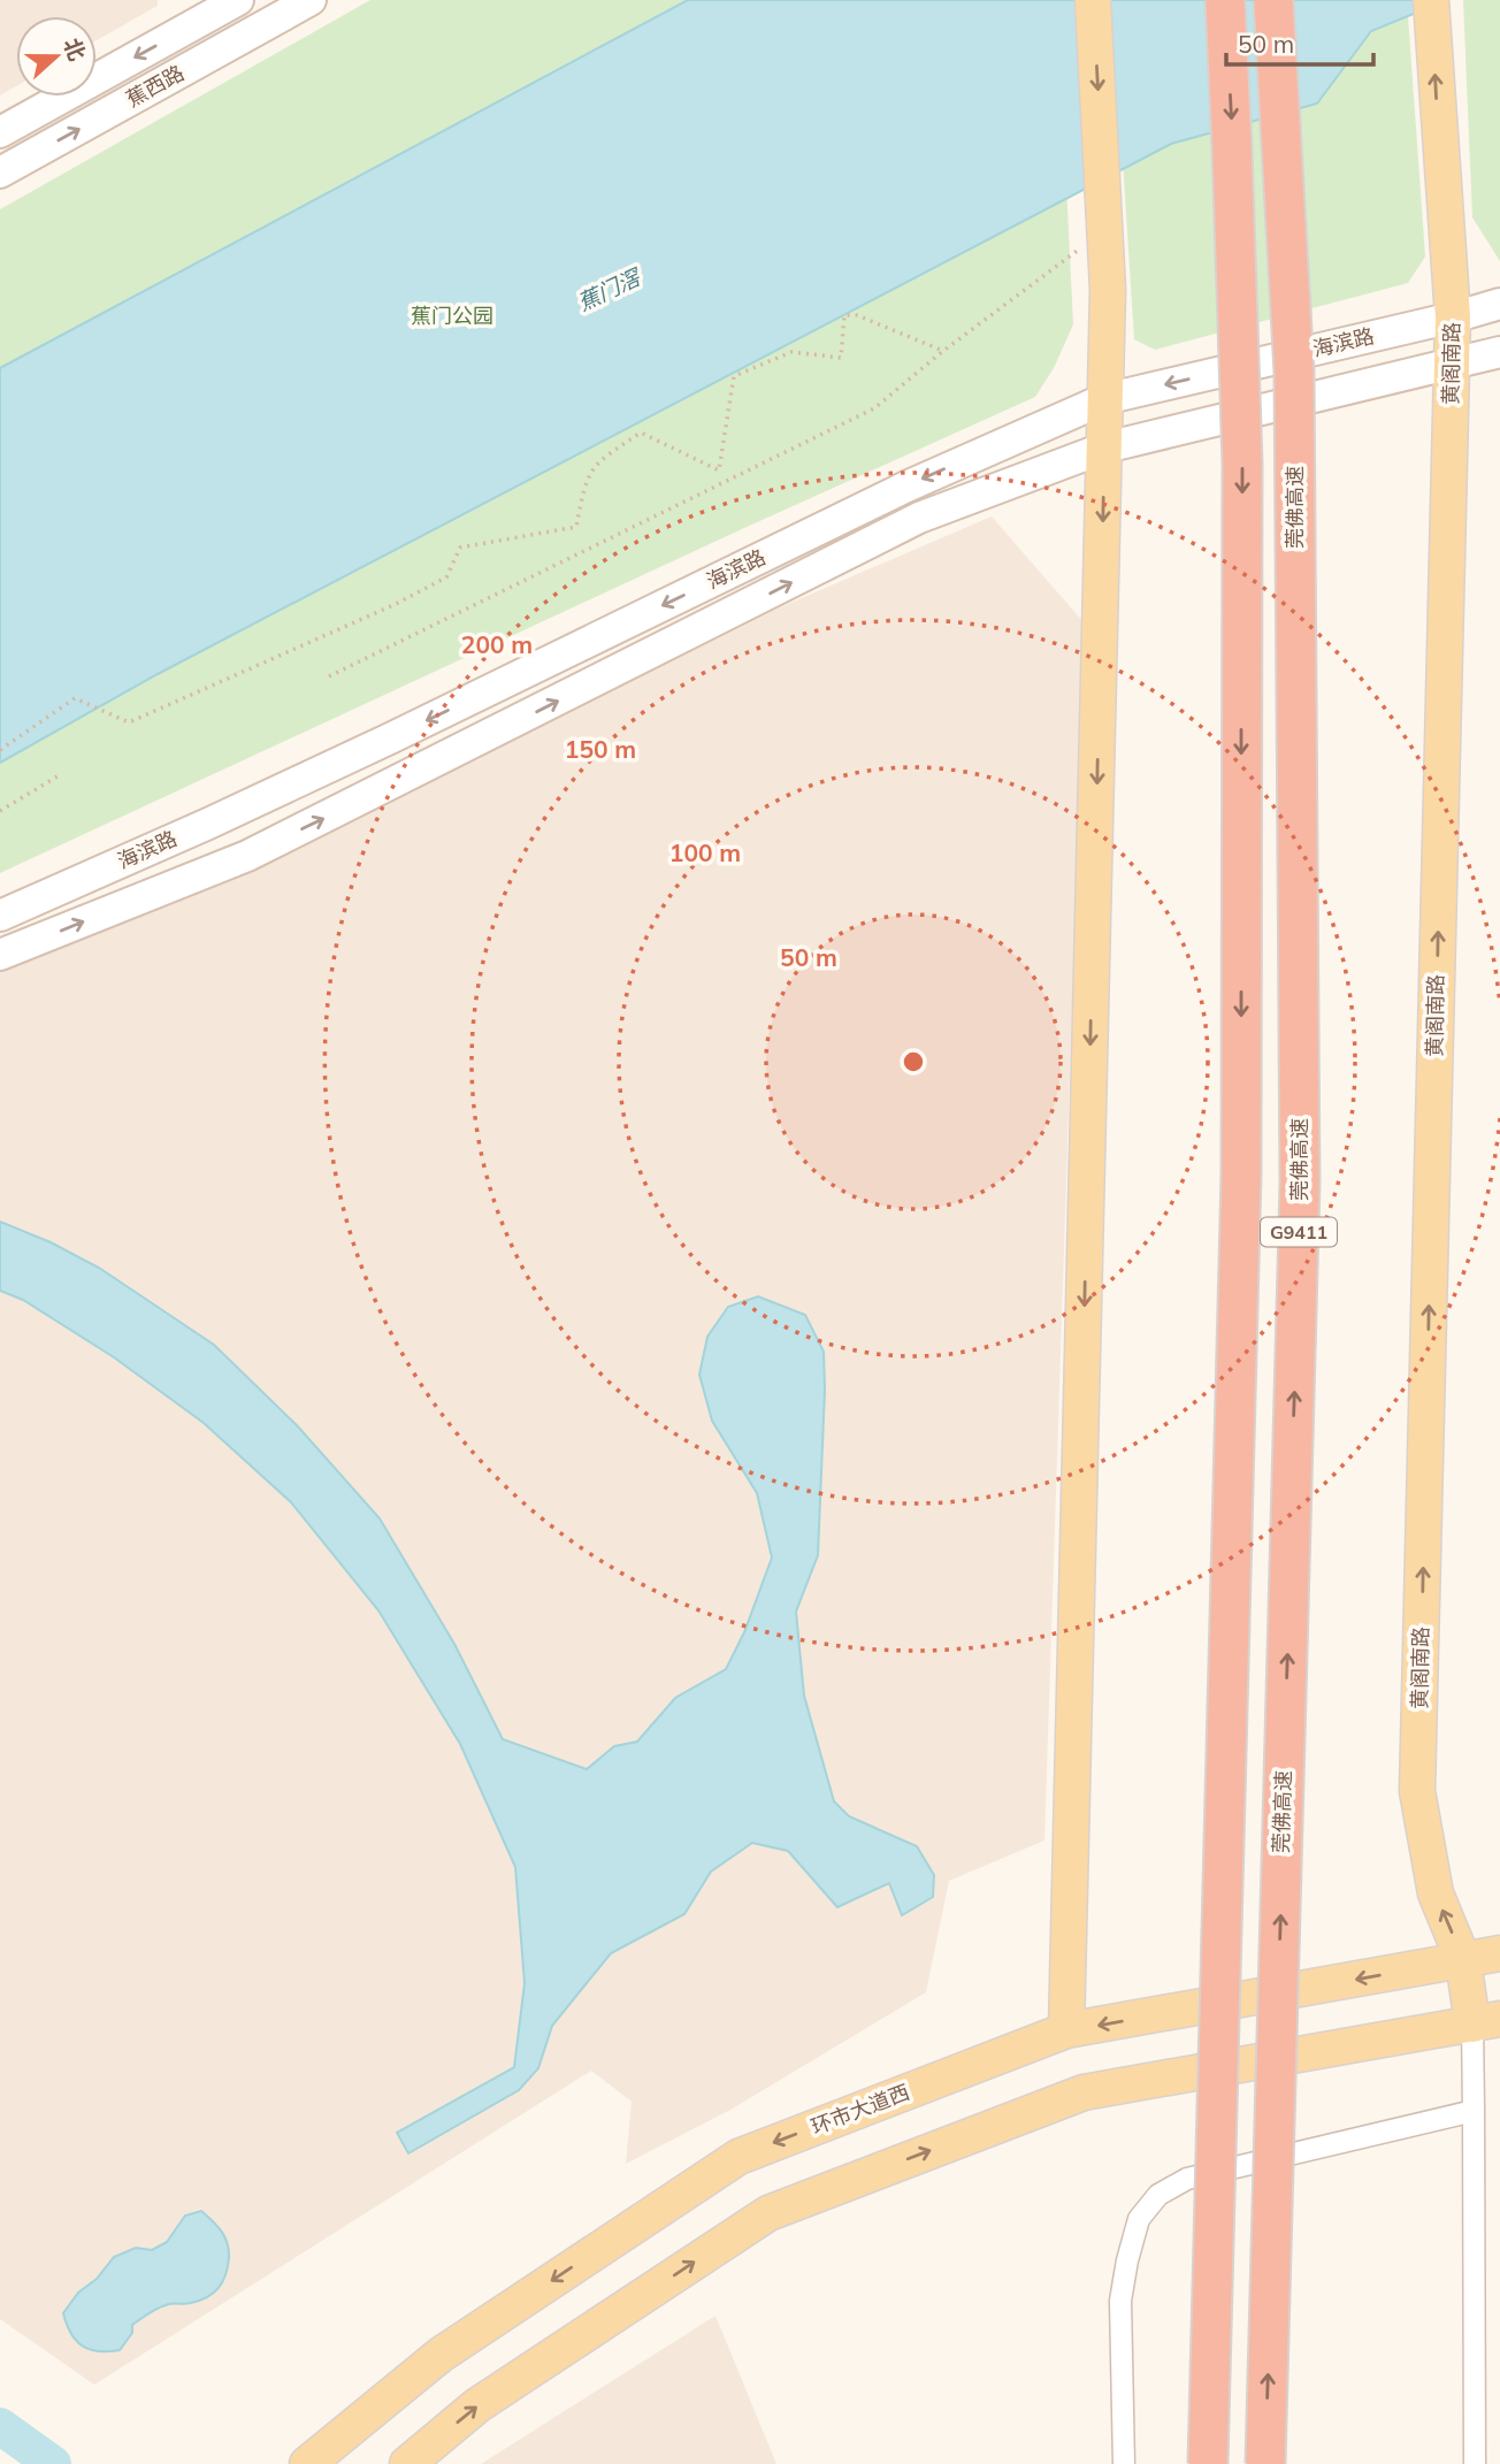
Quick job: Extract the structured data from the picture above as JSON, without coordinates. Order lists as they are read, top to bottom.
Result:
{
  "streets": {
    "highway": ["莞佛高速", "G9411"],
    "main road": ["黄阁南路", "环市大道西"],
    "street": ["蕉西路", "海滨路"]
  },
  "crossings": [
    ["海滨路", "黄阁南路"],
    ["黄阁南路", "环市大道西"]
  ],
  "one_way": ["黄阁南路"],
  "water": ["蕉门滘"],
  "parks": ["蕉门公园"],
  "scale_bar": "50 m",
  "north": "right",
  "rings": [
    "200 m",
    "150 m",
    "100 m",
    "50 m"
  ]
}
